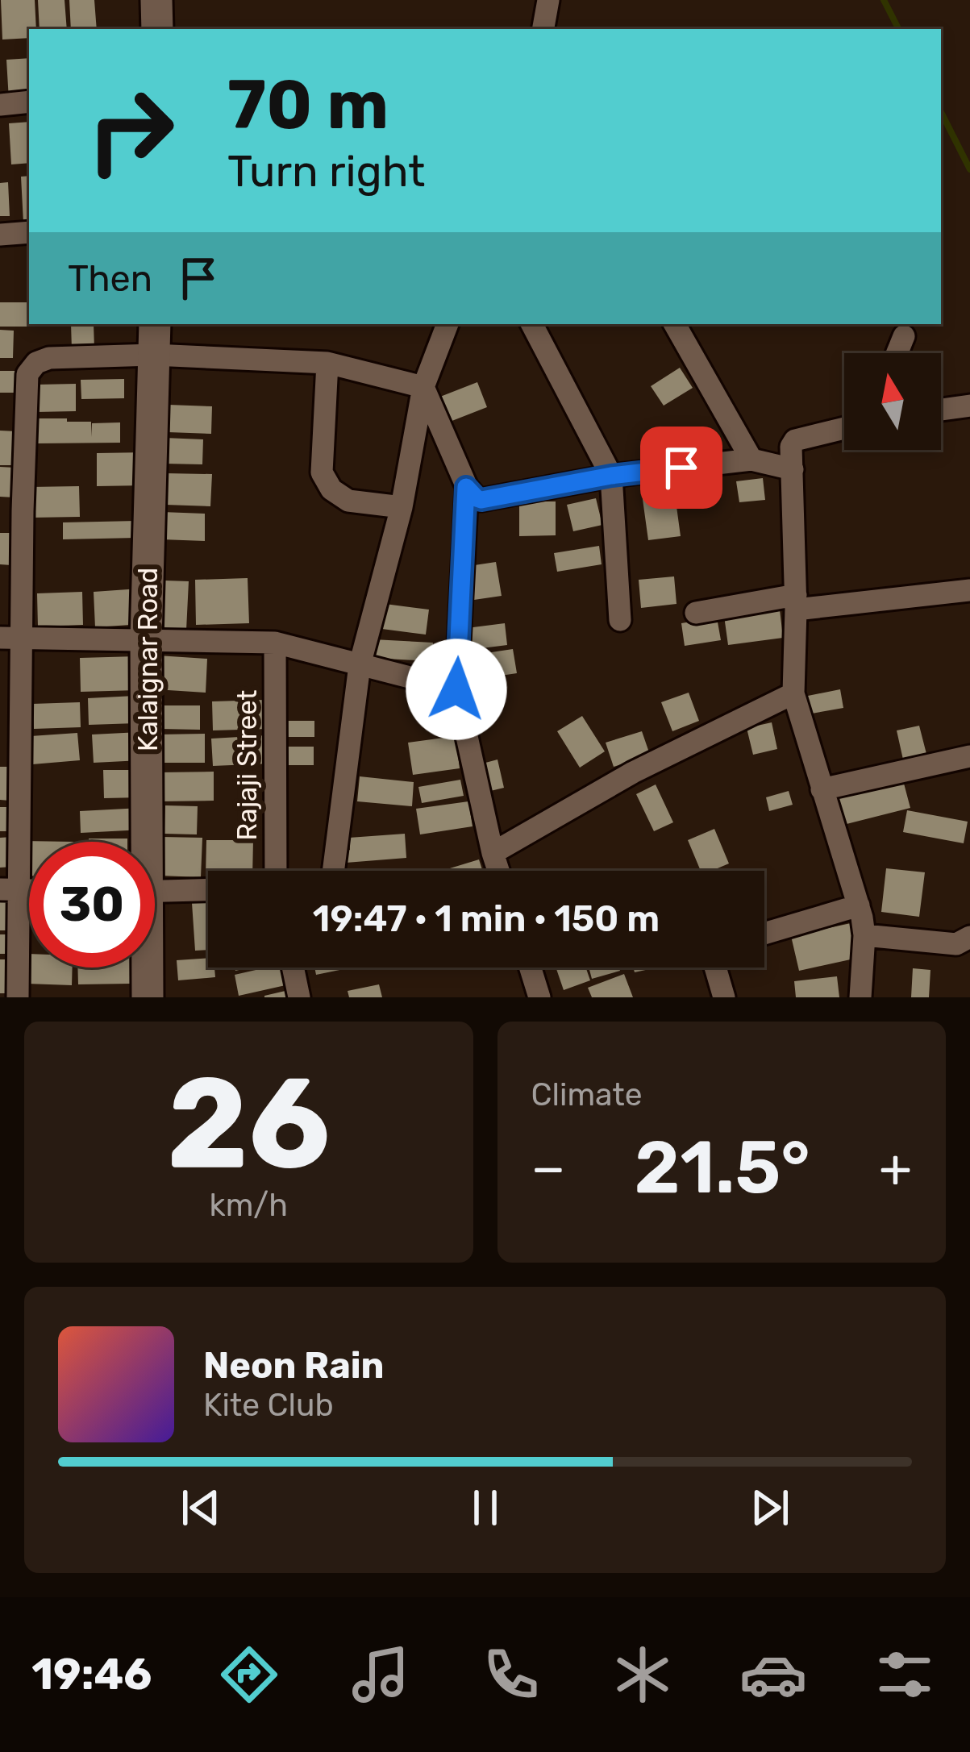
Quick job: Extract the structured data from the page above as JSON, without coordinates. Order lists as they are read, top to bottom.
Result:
{
  "streets": {
    "street": ["Kalaignar Road", "Rajaji Street"]
  },
  "north": "top",
  "page": {
    "turn": ["70 m", "Turn right"],
    "then": "Then",
    "limit": "30",
    "trip": "19:47 · 1 min · 150 m",
    "tile": [
      ["26", "km/h"],
      "Climate"
    ],
    "heat": ["−", "21.5°", "+"],
    "song": ["Neon Rain", "Kite Club"],
    "tabs": "19:46"
  }
}
